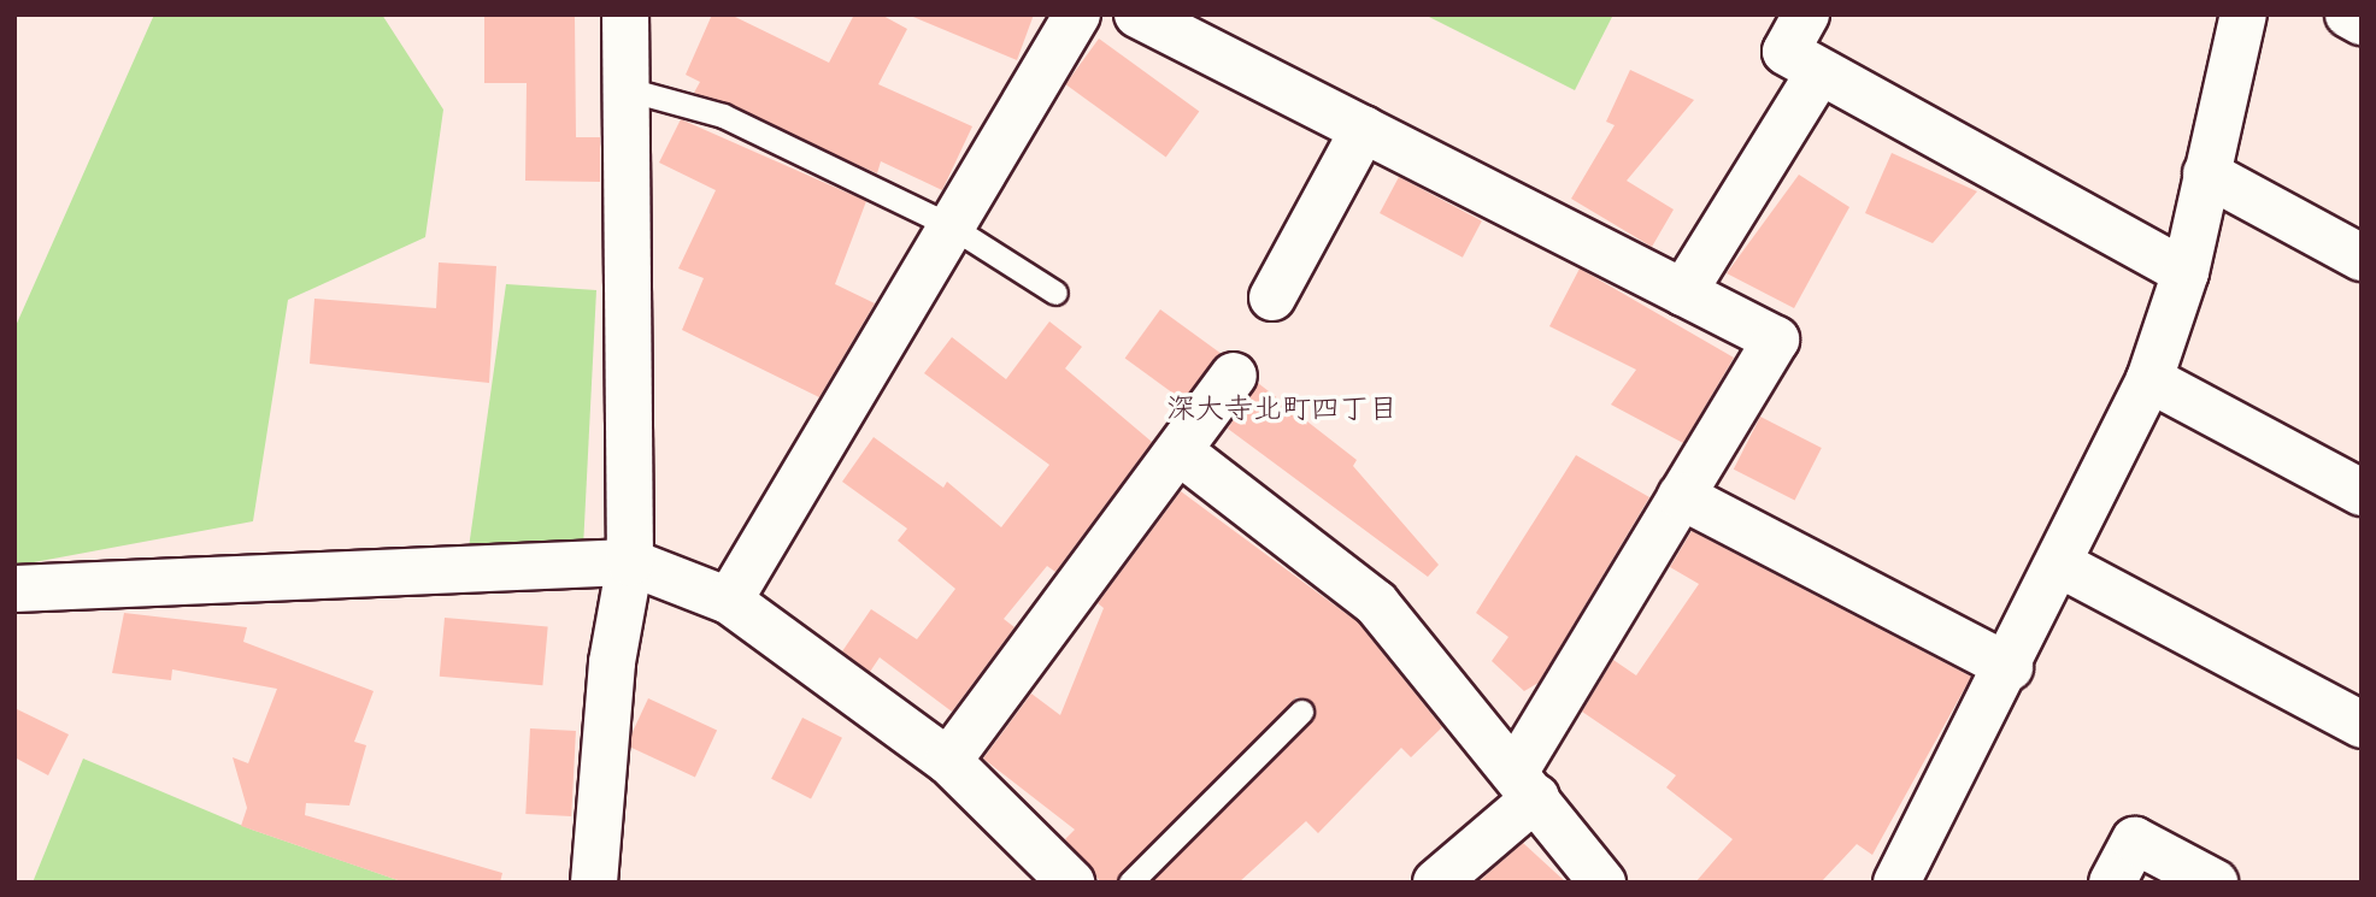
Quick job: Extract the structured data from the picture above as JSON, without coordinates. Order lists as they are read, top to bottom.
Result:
{
  "districts": ["深大寺北町四丁目"]
}
